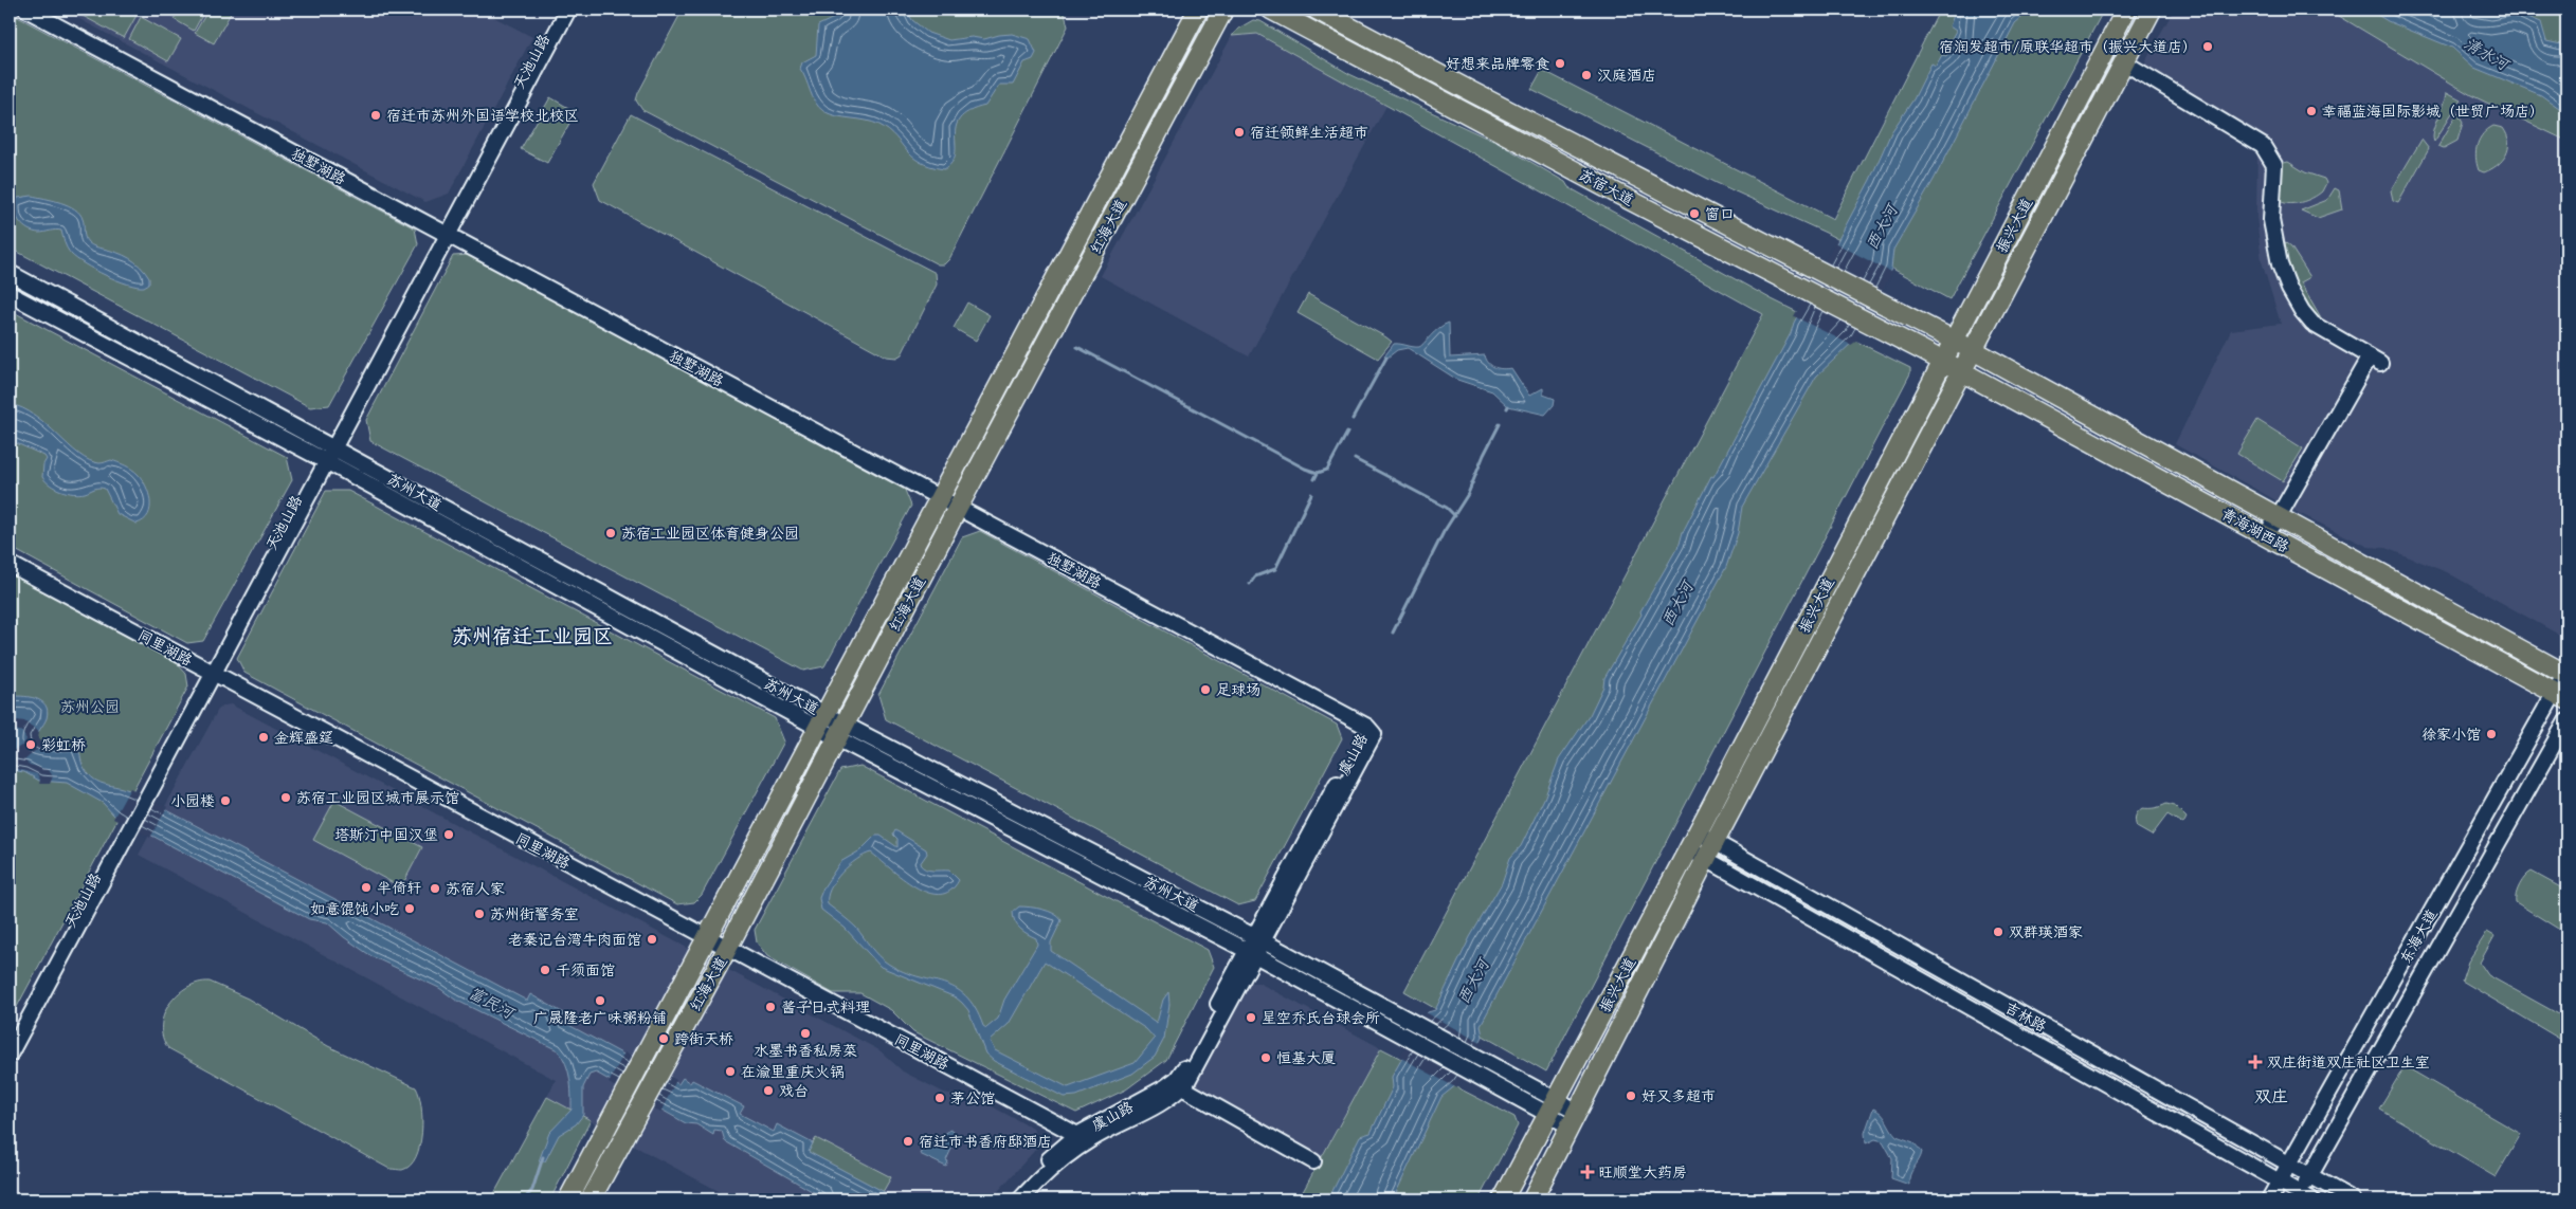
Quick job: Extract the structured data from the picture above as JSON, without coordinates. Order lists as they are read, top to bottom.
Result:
{
  "streets": {
    "main road": [
      "苏宿大道",
      "振兴大道",
      "红海大道",
      "青海湖西路"
    ],
    "street": [
      "天池山路",
      "独墅湖路",
      "苏州大道",
      "同里湖路",
      "虞山路",
      "东海大道",
      "吉林路"
    ]
  },
  "crossings": [
    ["天池山路", "独墅湖路"],
    ["天池山路", "苏州大道"],
    ["天池山路", "同里湖路"],
    ["独墅湖路", "红海大道"],
    ["独墅湖路", "虞山路"],
    ["苏宿大道", "振兴大道"],
    ["苏宿大道", "青海湖西路"],
    ["振兴大道", "苏州大道"],
    ["振兴大道", "青海湖西路"],
    ["振兴大道", "吉林路"],
    ["红海大道", "苏州大道"],
    ["红海大道", "同里湖路"],
    ["苏州大道", "虞山路"],
    ["青海湖西路", "东海大道"],
    ["同里湖路", "虞山路"],
    ["东海大道", "吉林路"]
  ],
  "districts": ["苏州宿迁工业园区", "双庄"],
  "water": ["清水河", "西大河", "富民河"],
  "parks": ["苏州公园"],
  "places": {
    "other": [
      "宿润发超市/原联华超市（振兴大道店）",
      "好想来品牌零食",
      "汉庭酒店",
      "幸福蓝海国际影城（世贸广场店）",
      "宿迁市苏州外国语学校北校区",
      "宿迁领鲜生活超市",
      "窗口",
      "苏宿工业园区体育健身公园",
      "足球场",
      "徐家小馆",
      "金辉盛筵",
      "彩虹桥",
      "苏宿工业园区城市展示馆",
      "小园楼",
      "塔斯汀中国汉堡",
      "半倚轩",
      "苏宿人家",
      "如意馄饨小吃",
      "苏州街警务室",
      "双群瑛酒家",
      "老秦记台湾牛肉面馆",
      "千须面馆",
      "广晟隆老广味粥粉铺",
      "酱子日式料理",
      "星空乔氏台球会所",
      "水墨书香私房菜",
      "跨街天桥",
      "恒基大厦",
      "在渝里重庆火锅",
      "戏台",
      "好又多超市",
      "茅公馆",
      "宿迁市书香府邸酒店"
    ],
    "health": ["双庄街道双庄社区卫生室", "旺顺堂大药房"]
  }
}
